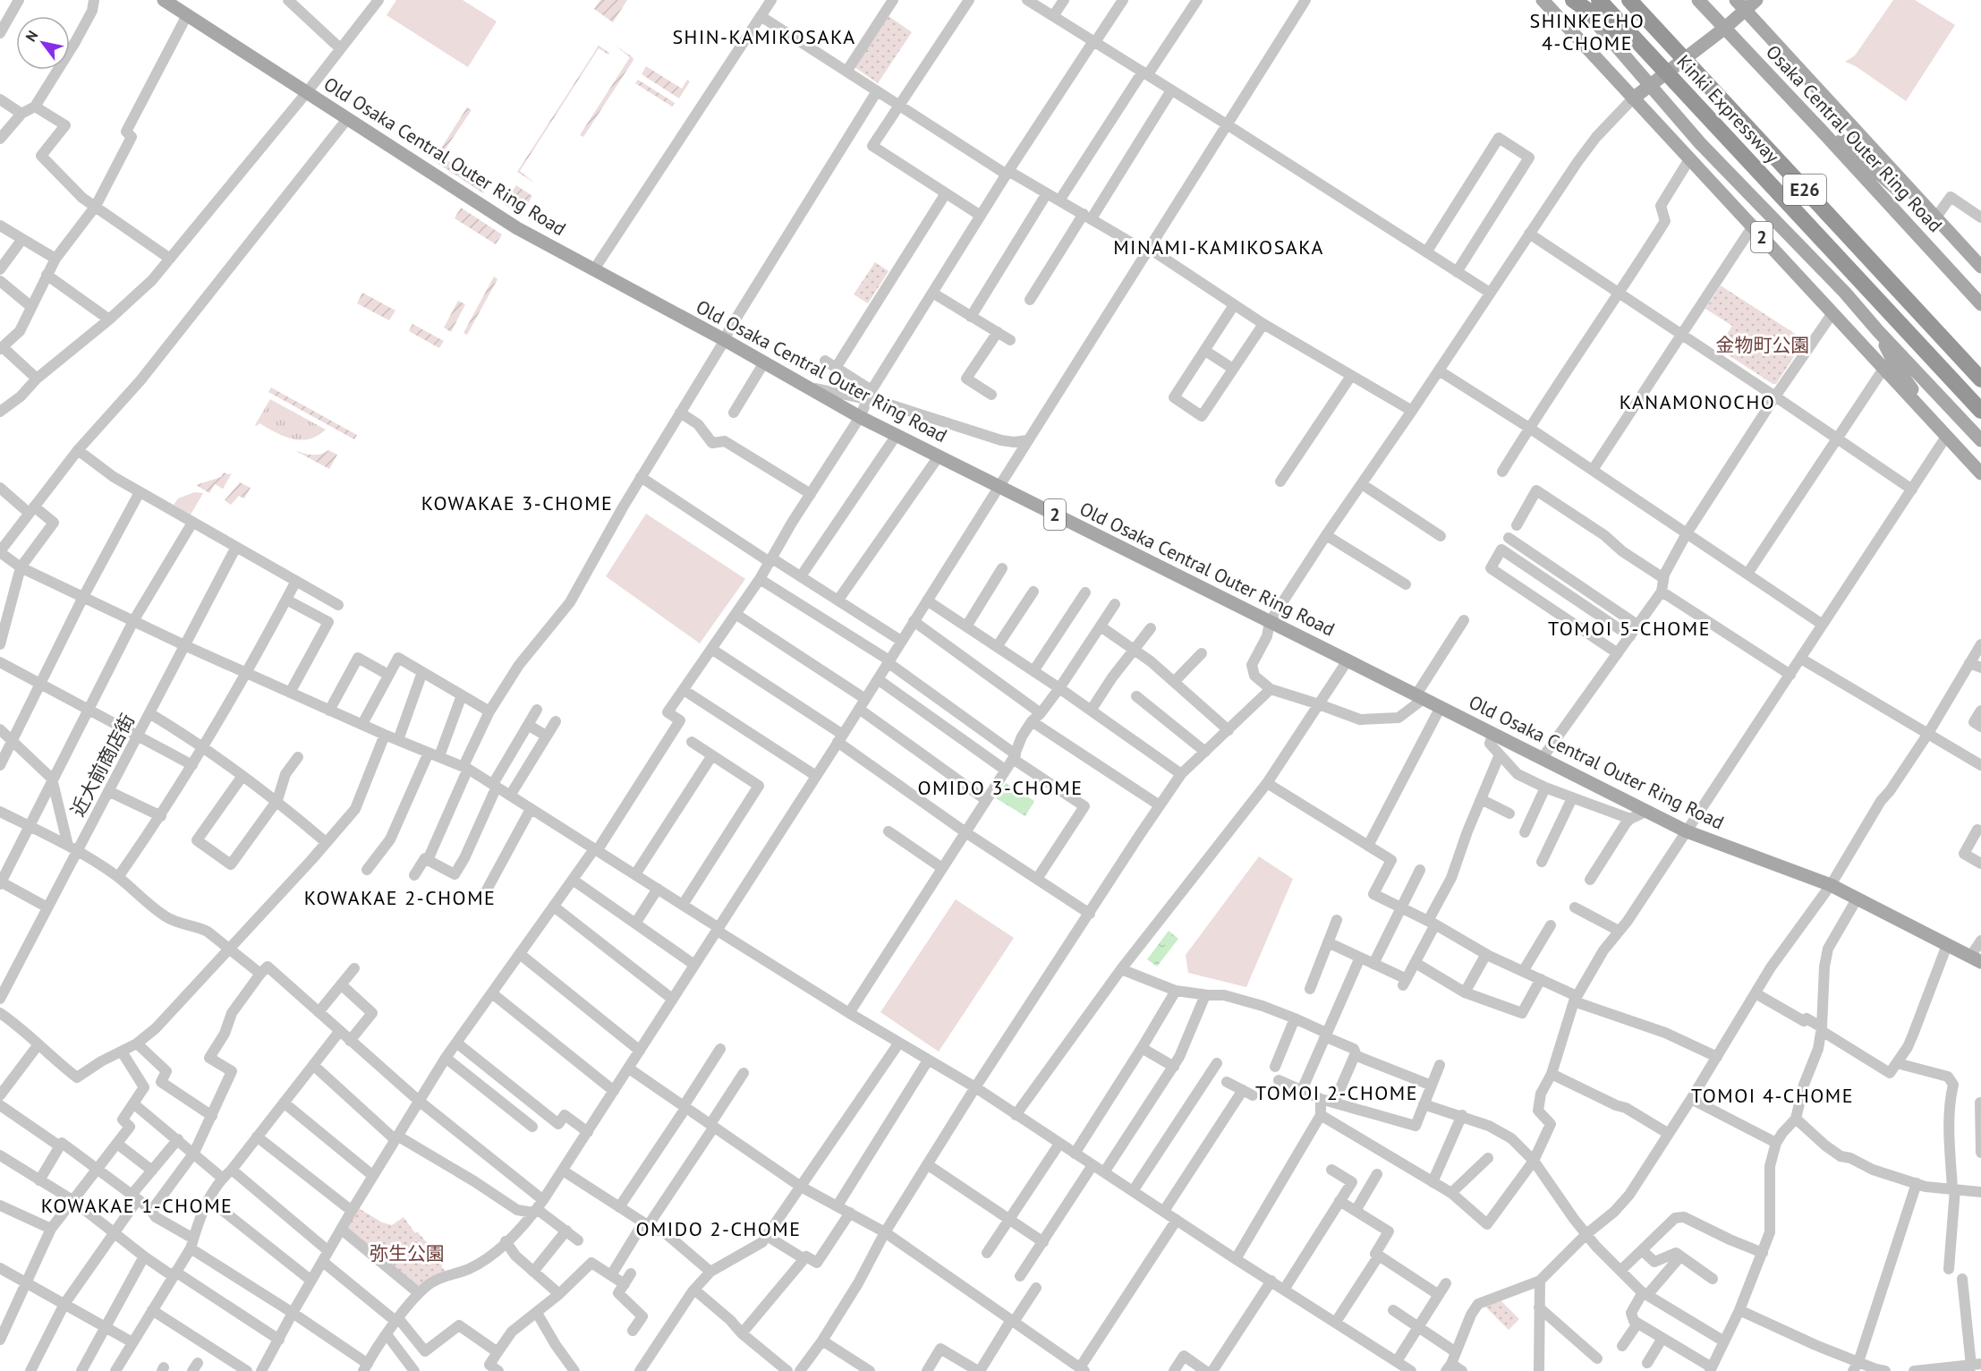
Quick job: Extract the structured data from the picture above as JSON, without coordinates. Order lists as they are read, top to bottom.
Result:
{
  "streets": {
    "highway": ["Kinki Expressway", "E26"],
    "main road": ["Osaka Central Outer Ring Road", "Old Osaka Central Outer Ring Road", "2"],
    "street": ["近大前商店街"]
  },
  "districts": [
    "SHINKECHO 4-CHOME",
    "SHIN-KAMIKOSAKA",
    "MINAMI-KAMIKOSAKA",
    "KANAMONOCHO",
    "KOWAKAE 3-CHOME",
    "TOMOI 5-CHOME",
    "OMIDO 3-CHOME",
    "KOWAKAE 2-CHOME",
    "TOMOI 2-CHOME",
    "TOMOI 4-CHOME",
    "KOWAKAE 1-CHOME",
    "OMIDO 2-CHOME"
  ],
  "parks": ["金物町公園", "弥生公園"],
  "north": "top left"
}
